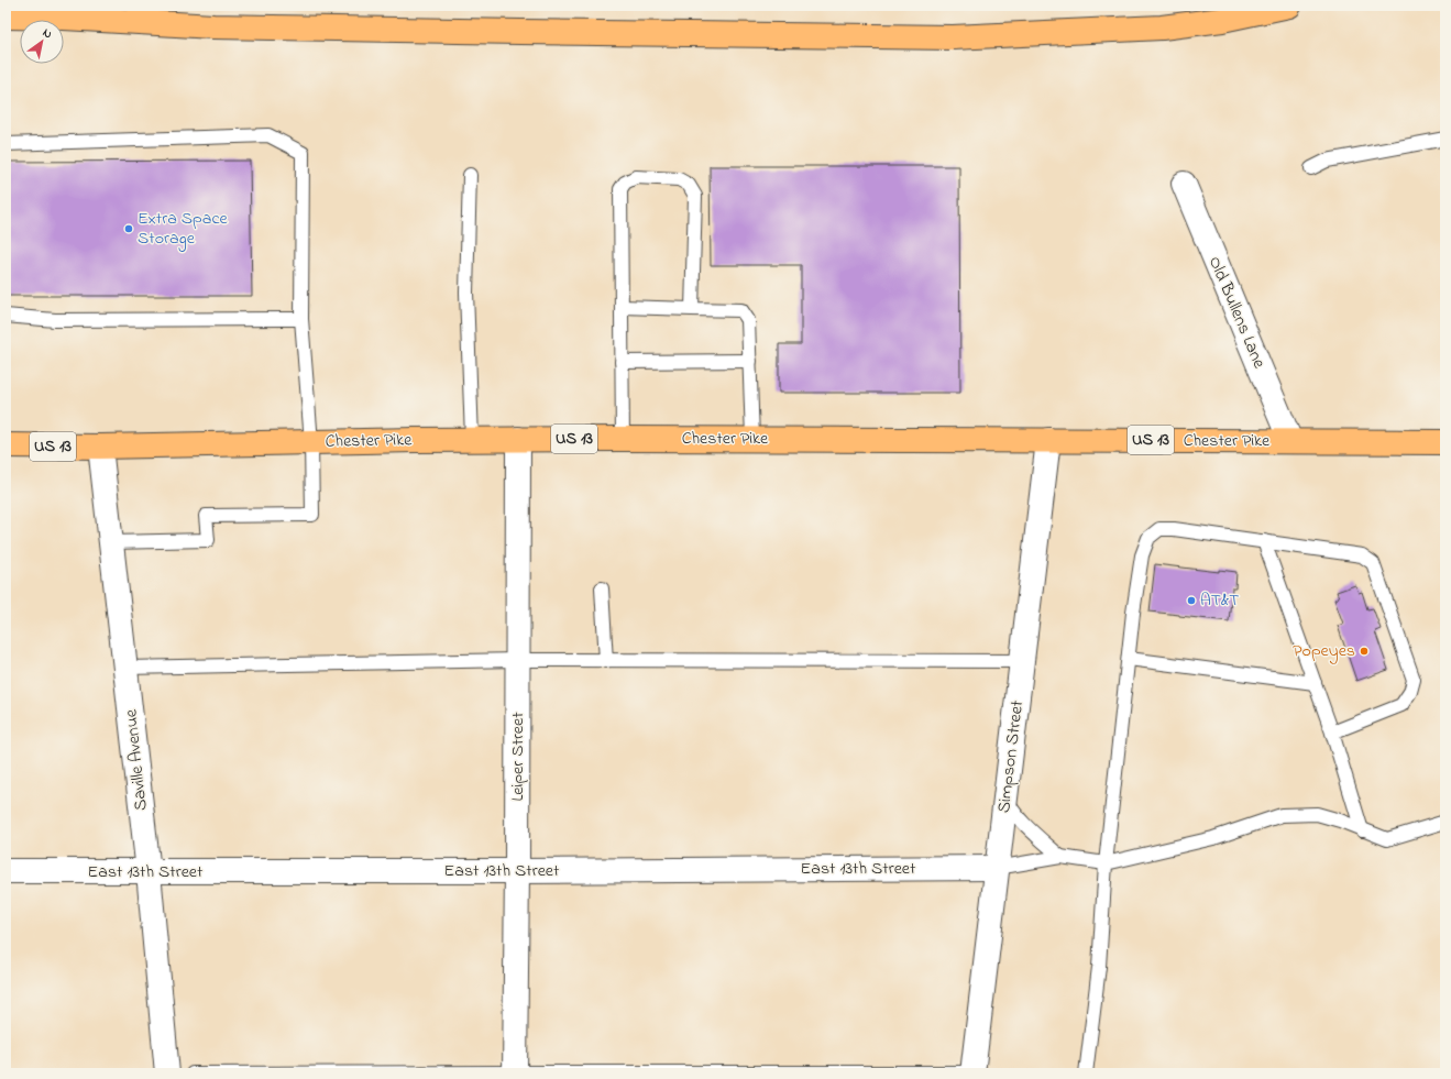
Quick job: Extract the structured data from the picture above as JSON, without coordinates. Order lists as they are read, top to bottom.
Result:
{
  "streets": {
    "main road": ["US 13", "Chester Pike"],
    "street": [
      "Old Bullens Lane",
      "Leiper Street",
      "Simpson Street",
      "Saville Avenue",
      "East 13th Street"
    ]
  },
  "crossings": [
    ["Old Bullens Lane", "Chester Pike"],
    ["Chester Pike", "Leiper Street"],
    ["Chester Pike", "Simpson Street"],
    ["Chester Pike", "Saville Avenue"],
    ["Leiper Street", "East 13th Street"],
    ["Simpson Street", "East 13th Street"],
    ["Saville Avenue", "East 13th Street"]
  ],
  "places": ["Extra Space Storage", "AT&T", "Popeyes"],
  "north": "top right"
}
